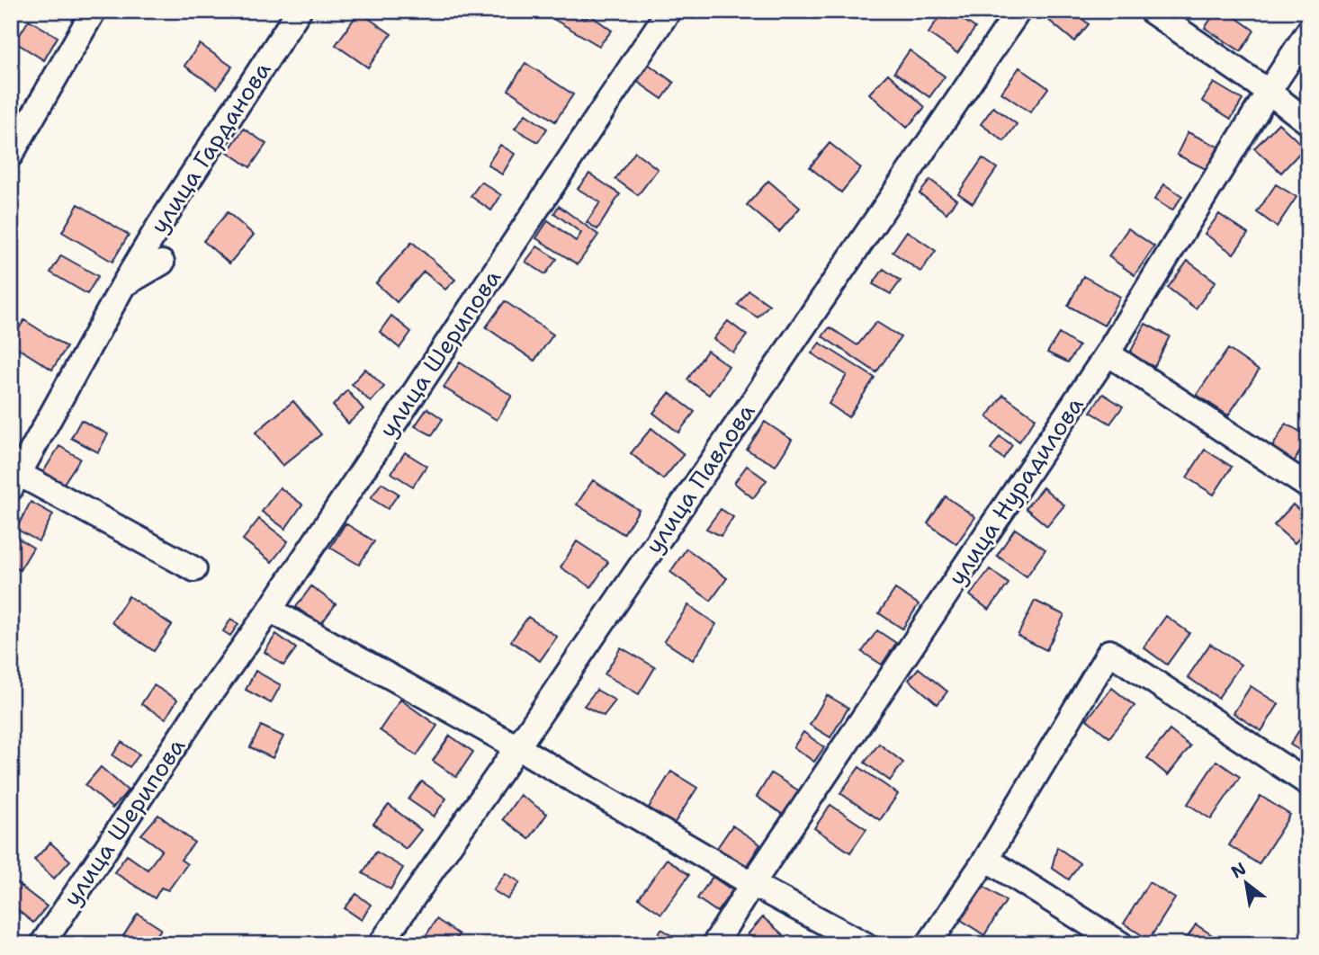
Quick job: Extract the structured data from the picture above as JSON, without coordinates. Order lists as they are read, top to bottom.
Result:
{
  "streets": {
    "street": [
      "улица Гарданова",
      "улица Шерипова",
      "улица Павлова",
      "улица Нурадилова"
    ]
  },
  "north": "top left"
}
